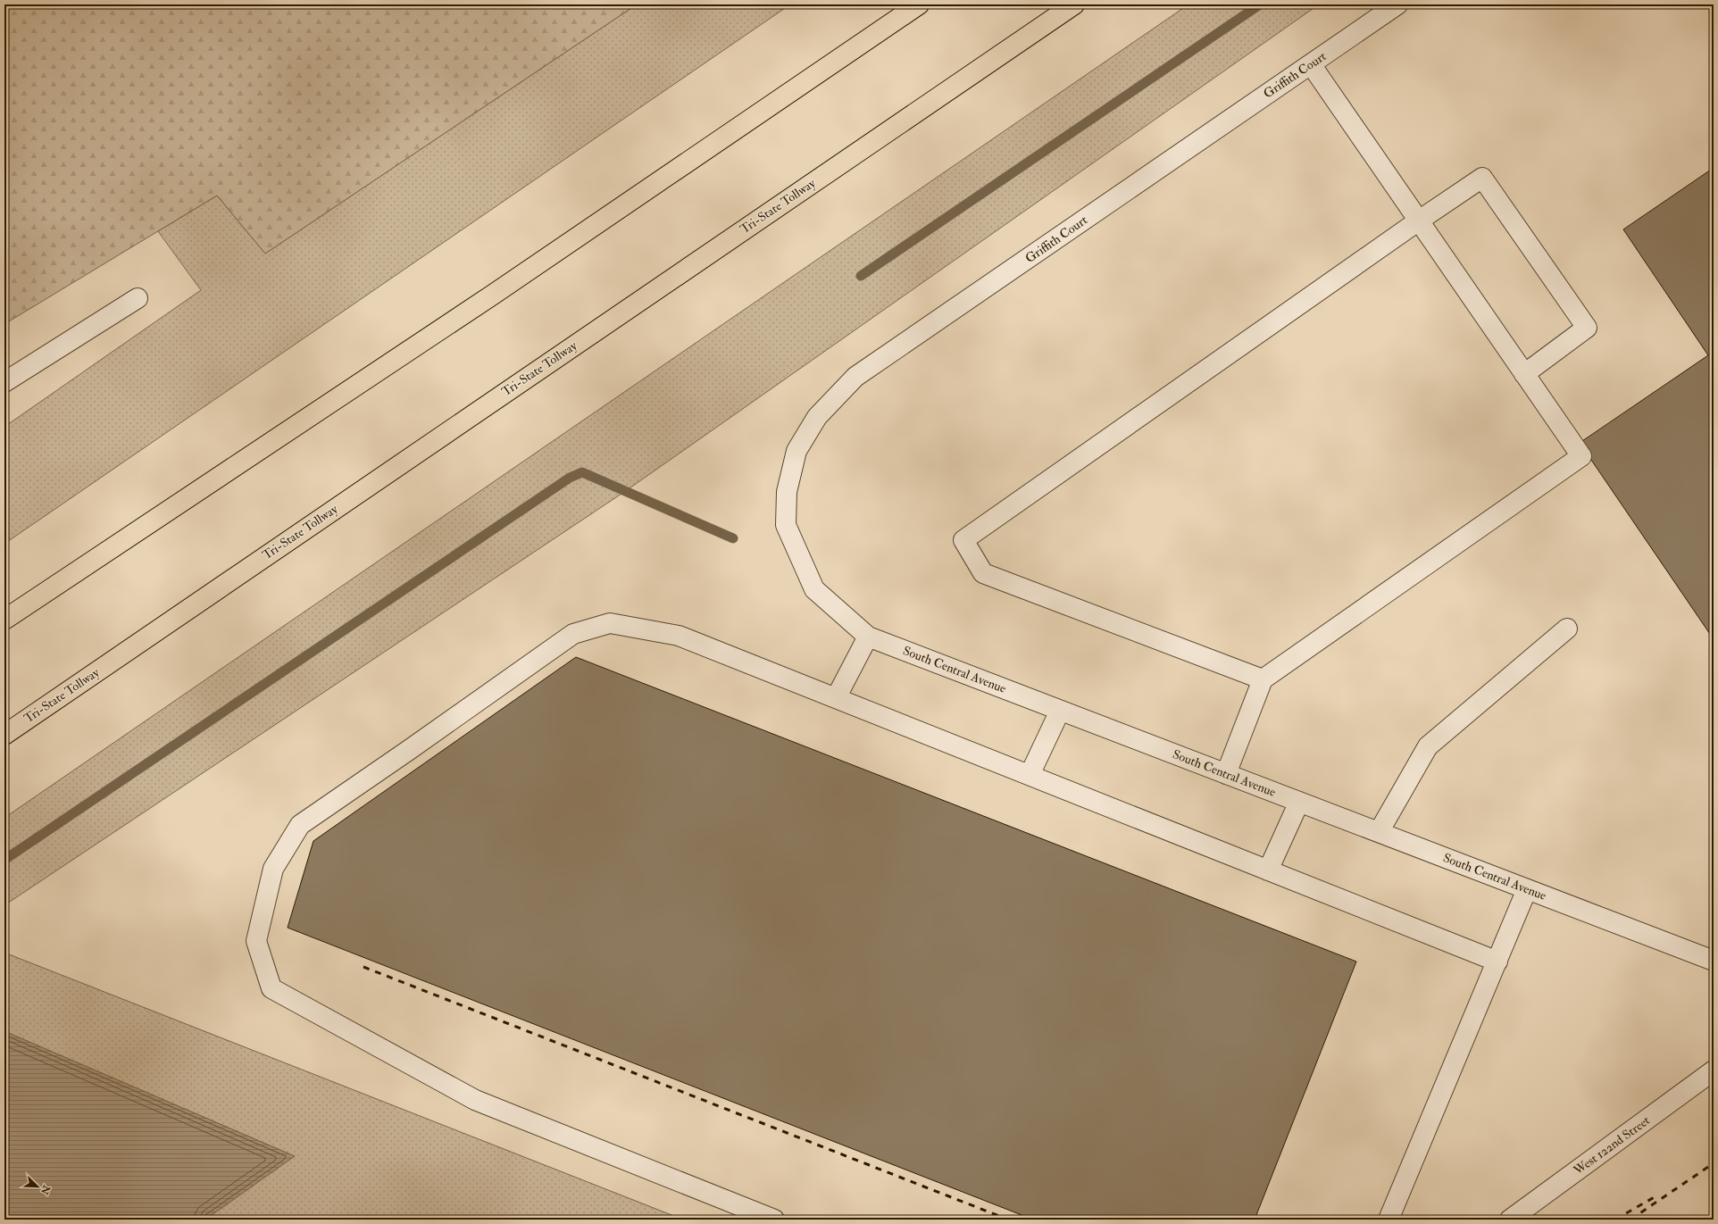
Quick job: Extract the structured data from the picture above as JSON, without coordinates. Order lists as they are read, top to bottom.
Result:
{
  "streets": {
    "highway": ["Tri-State Tollway"],
    "street": ["Griffith Court", "South Central Avenue", "West 122nd Street"]
  },
  "crossings": [
    ["Griffith Court", "South Central Avenue"]
  ],
  "north": "bottom right"
}
